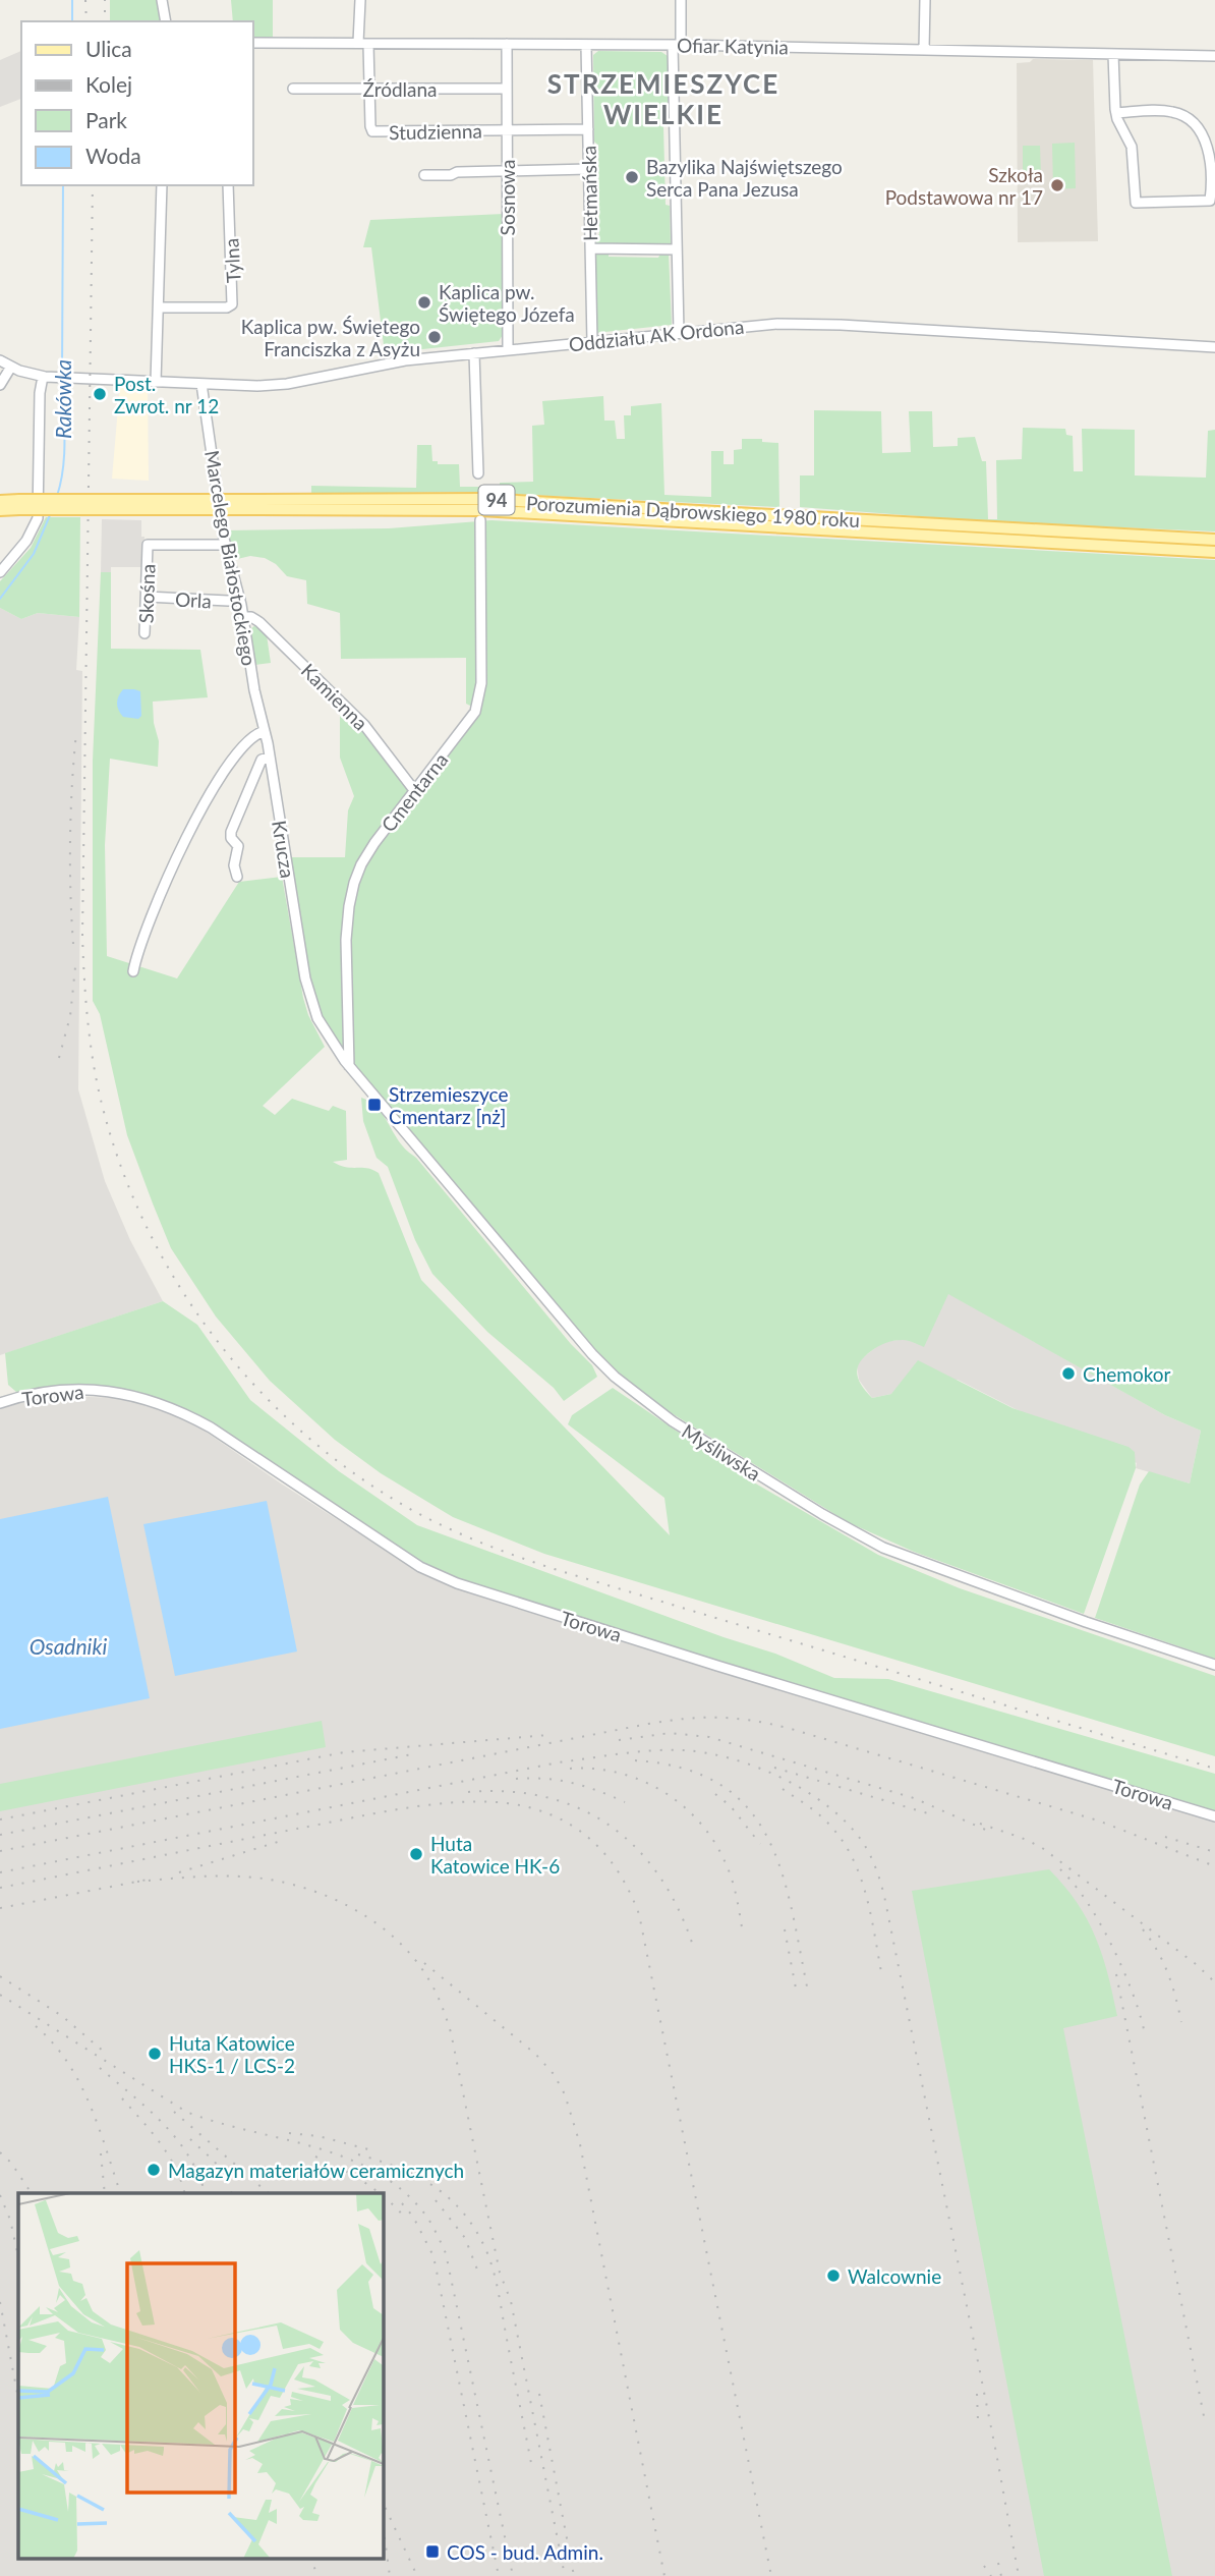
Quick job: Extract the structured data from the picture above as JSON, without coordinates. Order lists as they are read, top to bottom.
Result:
{
  "streets": {
    "main road": ["94", "Porozumienia Dąbrowskiego 1980 roku"],
    "street": [
      "Ofiar Katynia",
      "Źródlana",
      "Studzienna",
      "Hetmańska",
      "Sosnowa",
      "Tylna",
      "Oddziału AK Ordona",
      "Marcelego Białostockiego",
      "Skośna",
      "Orla",
      "Kamienna",
      "Cmentarna",
      "Krucza",
      "Torowa",
      "Myśliwska"
    ]
  },
  "crossings": [
    ["Ofiar Katynia", "Studzienna"],
    ["Ofiar Katynia", "Hetmańska"],
    ["Ofiar Katynia", "Sosnowa"],
    ["Źródlana", "Studzienna"],
    ["Źródlana", "Sosnowa"],
    ["Studzienna", "Hetmańska"],
    ["Studzienna", "Sosnowa"],
    ["Hetmańska", "Oddziału AK Ordona"],
    ["Sosnowa", "Oddziału AK Ordona"],
    ["Oddziału AK Ordona", "Marcelego Białostockiego"],
    ["Marcelego Białostockiego", "Skośna"],
    ["Marcelego Białostockiego", "Orla"],
    ["Marcelego Białostockiego", "Kamienna"],
    ["Marcelego Białostockiego", "Krucza"],
    ["Skośna", "Orla"],
    ["Kamienna", "Cmentarna"],
    ["Cmentarna", "Krucza"],
    ["Cmentarna", "Myśliwska"],
    ["Krucza", "Myśliwska"]
  ],
  "districts": ["STRZEMIESZYCE WIELKIE"],
  "water": ["Rakówka", "Osadniki"],
  "places": {
    "other": [
      "Bazylika Najświętszego Serca Pana Jezusa",
      "Szkoła Podstawowa nr 17",
      "Kaplica pw. Świętego Józefa",
      "Kaplica pw. Świętego Franciszka z Asyżu",
      "Post. Zwrot. nr 12",
      "Chemokor",
      "Huta Katowice HK-6",
      "Huta Katowice HKS-1 / LCS-2",
      "Magazyn materiałów ceramicznych",
      "Walcownie"
    ],
    "transit": ["Strzemieszyce Cmentarz [nż]", "COS - bud. Admin."]
  },
  "legend": [
    "Ulica",
    "Kolej",
    "Park",
    "Woda"
  ]
}
